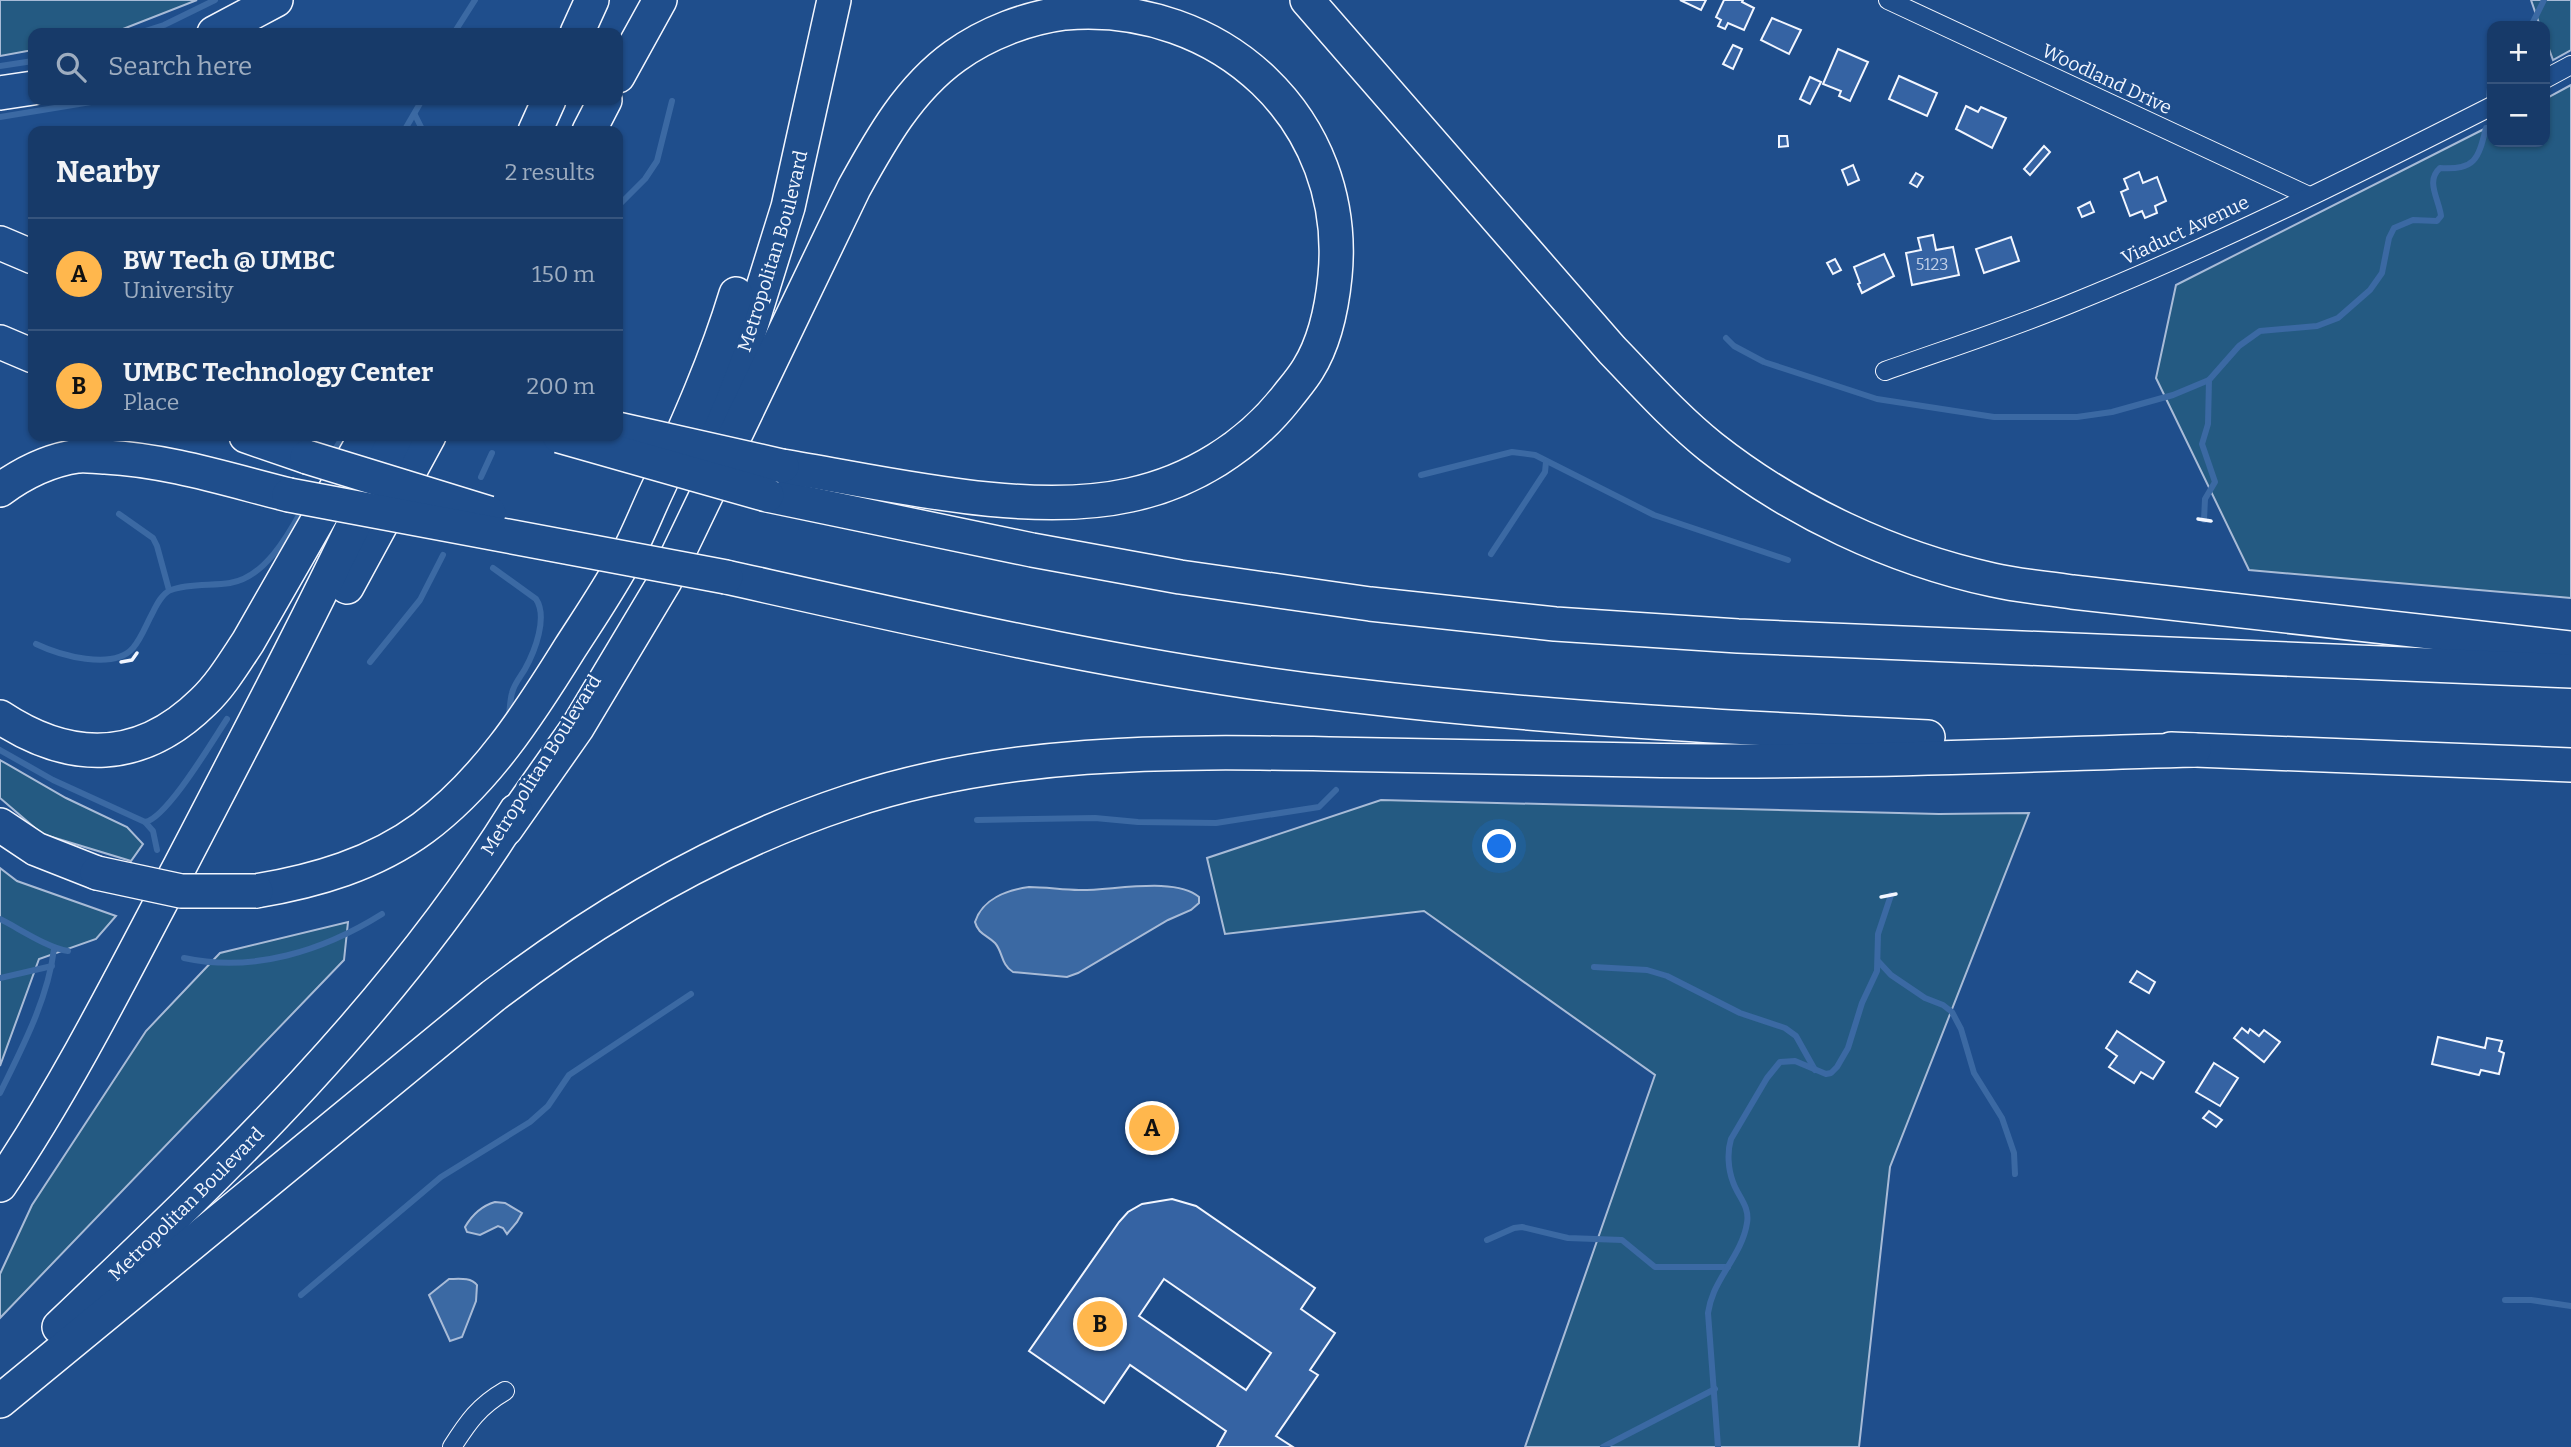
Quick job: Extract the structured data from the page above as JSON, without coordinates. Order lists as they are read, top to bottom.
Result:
{
  "streets": {
    "highway": ["Metropolitan Boulevard"],
    "street": ["Woodland Drive", "Viaduct Avenue"]
  },
  "crossings": [
    ["Woodland Drive", "Viaduct Avenue"]
  ],
  "house_numbers": ["5123"],
  "page": {
    "map_buttons": ["+", "−"],
    "search": "Search here",
    "heading": ["Nearby", "2 results"],
    "list": [
      {
        "mark": "A",
        "name": "BW Tech @ UMBC",
        "note": "University",
        "value": "150 m"
      },
      {
        "mark": "B",
        "name": "UMBC Technology Center",
        "note": "Place",
        "value": "200 m"
      }
    ],
    "pins": ["A", "B"]
  }
}
